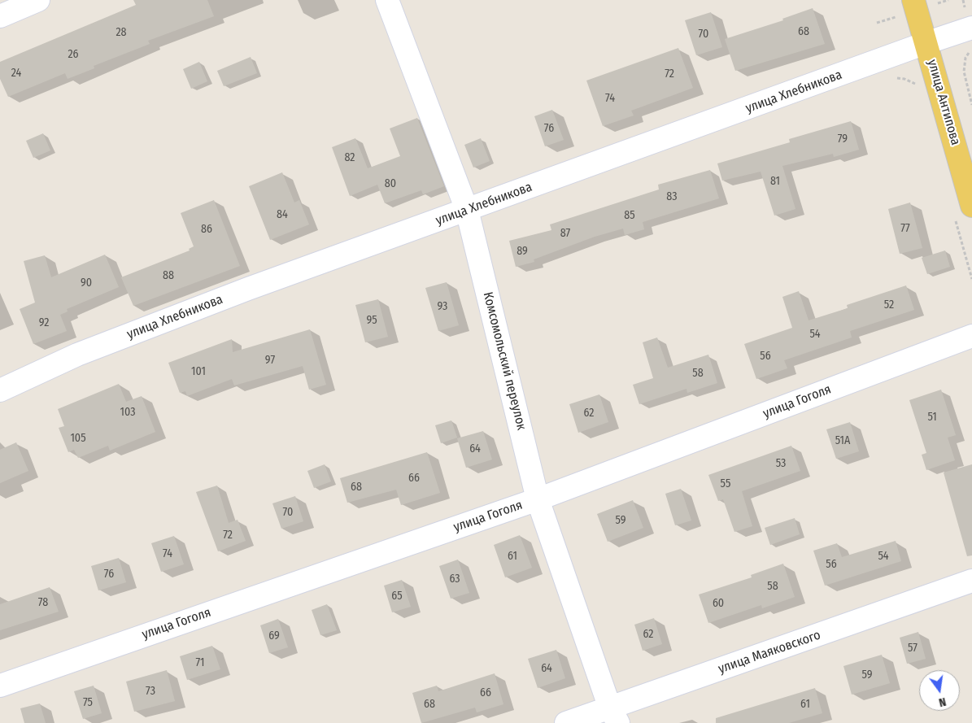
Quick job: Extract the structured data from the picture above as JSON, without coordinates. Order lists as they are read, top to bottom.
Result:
{
  "streets": {
    "main road": ["улица Антипова"],
    "street": [
      "улица Хлебникова",
      "Комсомольский переулок",
      "улица Гоголя",
      "улица Маяковского"
    ]
  },
  "crossings": [
    ["улица Хлебникова", "улица Антипова"],
    ["улица Хлебникова", "Комсомольский переулок"],
    ["Комсомольский переулок", "улица Гоголя"],
    ["Комсомольский переулок", "улица Маяковского"]
  ],
  "house_numbers": [
    "68",
    "28",
    "70",
    "26",
    "24",
    "72",
    "74",
    "76",
    "79",
    "82",
    "81",
    "80",
    "83",
    "84",
    "85",
    "77",
    "86",
    "87",
    "89",
    "88",
    "90",
    "52",
    "93",
    "95",
    "92",
    "54",
    "56",
    "97",
    "101",
    "58",
    "103",
    "62",
    "51",
    "105",
    "51А",
    "64",
    "53",
    "66",
    "55",
    "68",
    "70",
    "59",
    "72",
    "74",
    "61",
    "54",
    "56",
    "76",
    "63",
    "58",
    "65",
    "78",
    "60",
    "62",
    "69",
    "57",
    "71",
    "64",
    "59",
    "73",
    "66",
    "75",
    "68",
    "61"
  ],
  "north": "bottom"
}
